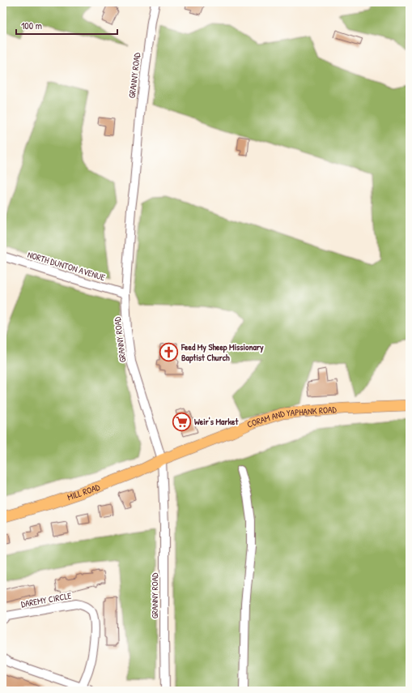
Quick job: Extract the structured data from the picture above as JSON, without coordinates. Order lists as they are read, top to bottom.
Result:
{
  "streets": {
    "main road": ["CORAM AND YAPHANK ROAD", "MILL ROAD"],
    "street": ["GRANNY ROAD", "NORTH DUNTON AVENUE", "DAREMY CIRCLE"]
  },
  "crossings": [
    ["GRANNY ROAD", "NORTH DUNTON AVENUE"],
    ["GRANNY ROAD", "CORAM AND YAPHANK ROAD"],
    ["GRANNY ROAD", "MILL ROAD"],
    ["CORAM AND YAPHANK ROAD", "MILL ROAD"]
  ],
  "places": {
    "church": ["Feed My Sheep Missionary Baptist Church"],
    "supermarket": ["Weir's Market"]
  },
  "scale_bar": "100 m"
}
